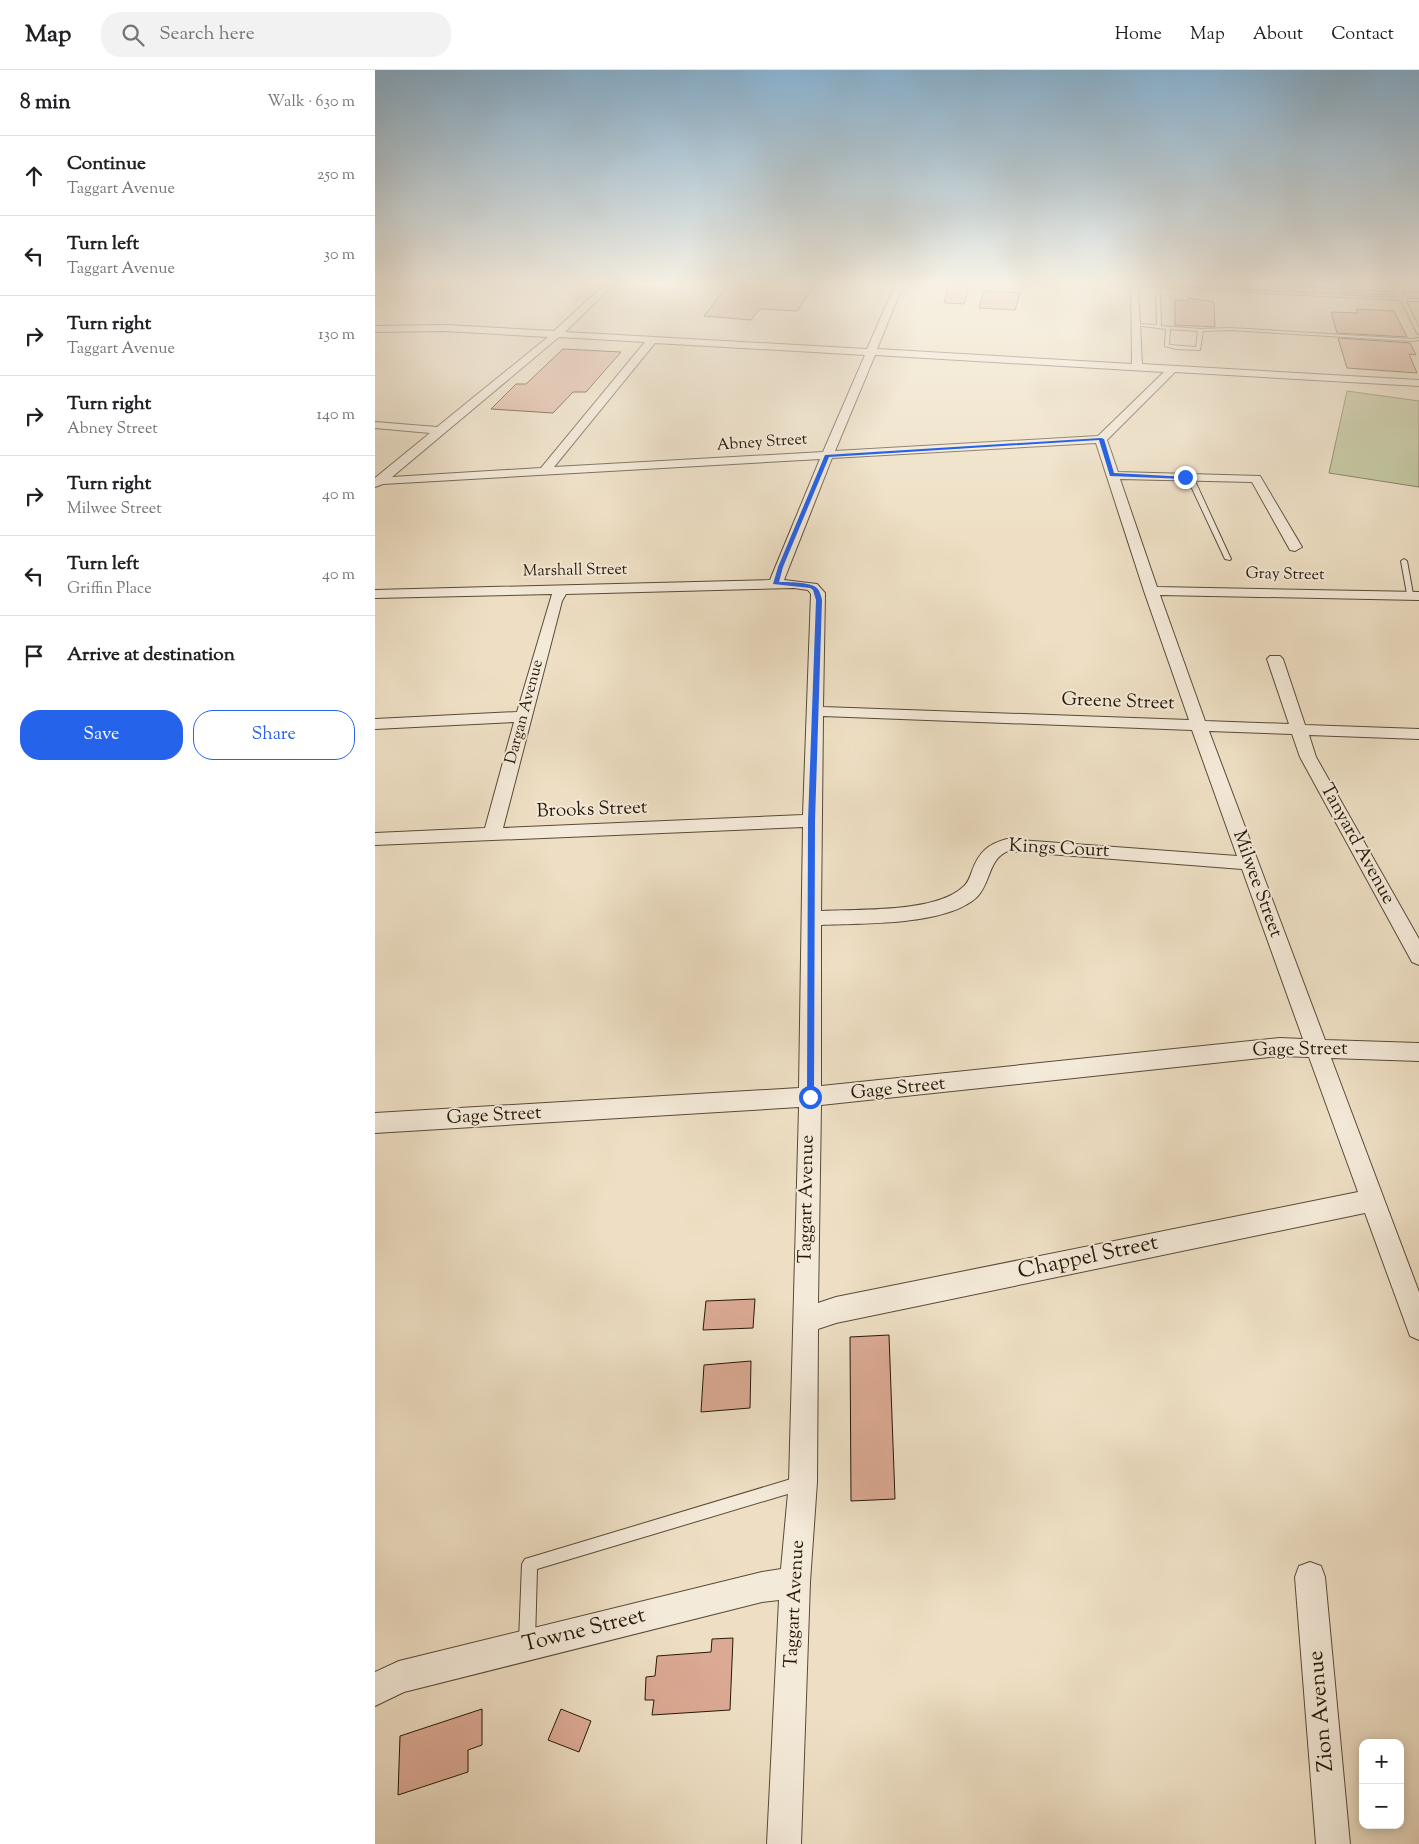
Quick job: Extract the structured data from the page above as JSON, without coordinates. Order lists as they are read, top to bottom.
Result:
{
  "streets": {
    "street": [
      "Abney Street",
      "Marshall Street",
      "Gray Street",
      "Greene Street",
      "Dargan Avenue",
      "Brooks Street",
      "Tanyard Avenue",
      "Kings Court",
      "Milwee Street",
      "Gage Street",
      "Taggart Avenue",
      "Chappel Street",
      "Towne Street",
      "Zion Avenue"
    ]
  },
  "crossings": [
    ["Abney Street", "Milwee Street"],
    ["Marshall Street", "Dargan Avenue"],
    ["Marshall Street", "Taggart Avenue"],
    ["Gray Street", "Milwee Street"],
    ["Greene Street", "Tanyard Avenue"],
    ["Greene Street", "Milwee Street"],
    ["Greene Street", "Taggart Avenue"],
    ["Dargan Avenue", "Brooks Street"],
    ["Brooks Street", "Taggart Avenue"],
    ["Kings Court", "Milwee Street"],
    ["Kings Court", "Taggart Avenue"],
    ["Milwee Street", "Gage Street"],
    ["Milwee Street", "Chappel Street"],
    ["Gage Street", "Taggart Avenue"],
    ["Taggart Avenue", "Chappel Street"],
    ["Taggart Avenue", "Towne Street"]
  ],
  "page": {
    "header": "Map",
    "search": "Search here",
    "nav": [
      "Home",
      "Map",
      "About",
      "Contact"
    ],
    "heading": ["8 min", "Walk · 630 m"],
    "list": [
      ["Continue", "Taggart Avenue", "250 m"],
      ["Turn left", "Taggart Avenue", "30 m"],
      ["Turn right", "Taggart Avenue", "130 m"],
      ["Turn right", "Abney Street", "140 m"],
      ["Turn right", "Milwee Street", "40 m"],
      ["Turn left", "Griffin Place", "40 m"],
      "Arrive at destination"
    ],
    "buttons": ["Save", "Share"],
    "map_buttons": ["+", "−"]
  }
}
